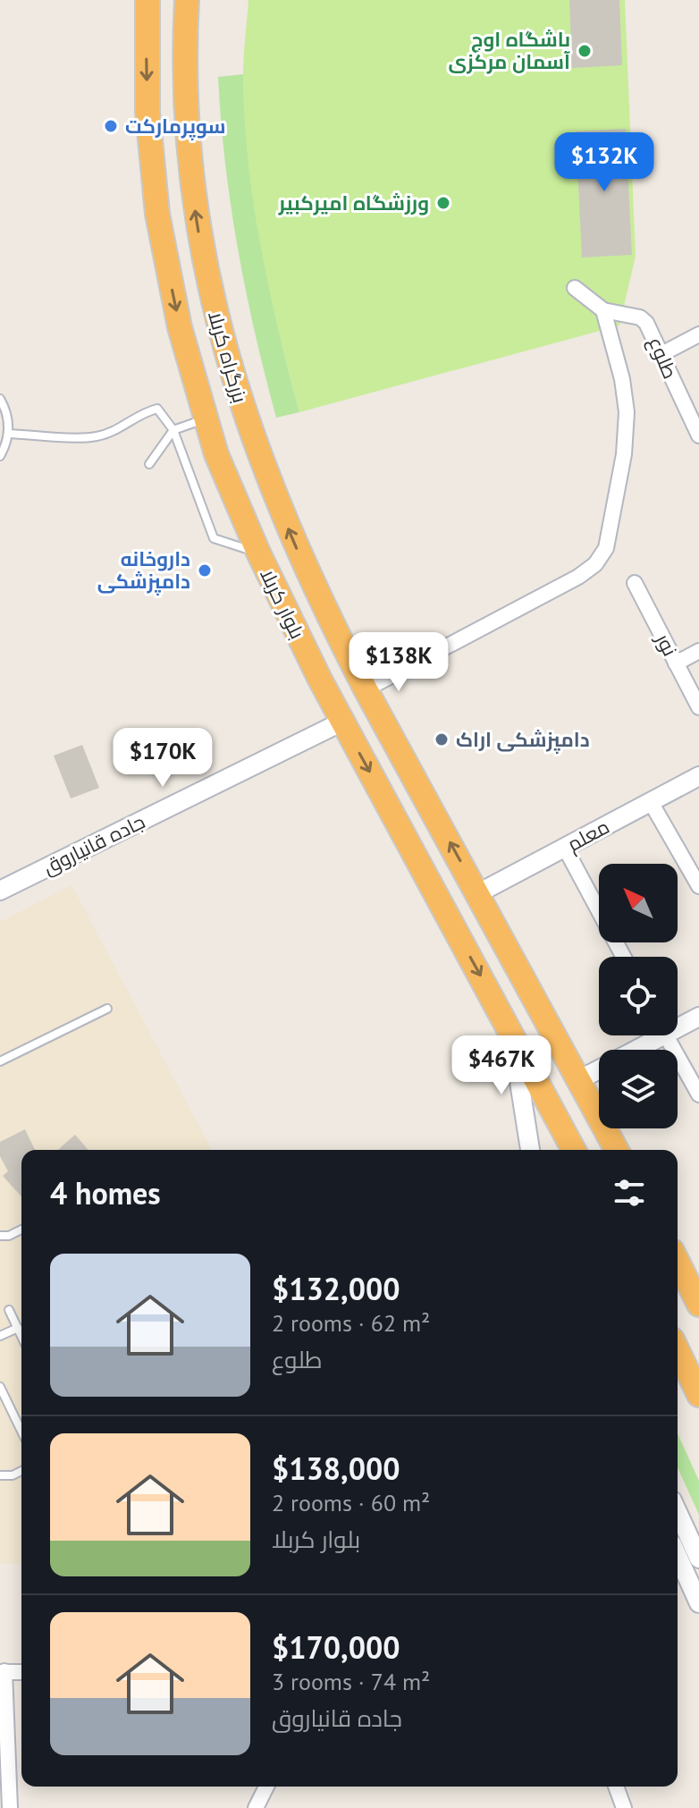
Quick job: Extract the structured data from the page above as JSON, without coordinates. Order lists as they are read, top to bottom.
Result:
{
  "streets": {
    "highway": ["بزرگراه کربلا", "بلوار کربلا"],
    "street": [
      "طلوع",
      "نور",
      "معلم",
      "جاده قانیاروق"
    ]
  },
  "crossings": [
    ["بلوار کربلا", "جاده قانیاروق"]
  ],
  "one_way": ["بزرگراه کربلا"],
  "places": [
    "باشگاه اوج آسمان مرکزی",
    "سوپرمارکت",
    "ورزشگاه امیرکبیر",
    "داروخانه دامپزشکی",
    "دامپزشکی اراک"
  ],
  "north": "top left",
  "page": {
    "price": [
      "$132K",
      "$138K",
      "$170K",
      "$467K"
    ],
    "heading": "4 homes",
    "list": [
      {
        "name": "$132,000",
        "note": "2 rooms · 62 m² · طلوع"
      },
      {
        "name": "$138,000",
        "note": "2 rooms · 60 m² · بلوار کربلا"
      },
      {
        "name": "$170,000",
        "note": "3 rooms · 74 m² · جاده قانیاروق"
      }
    ]
  }
}
